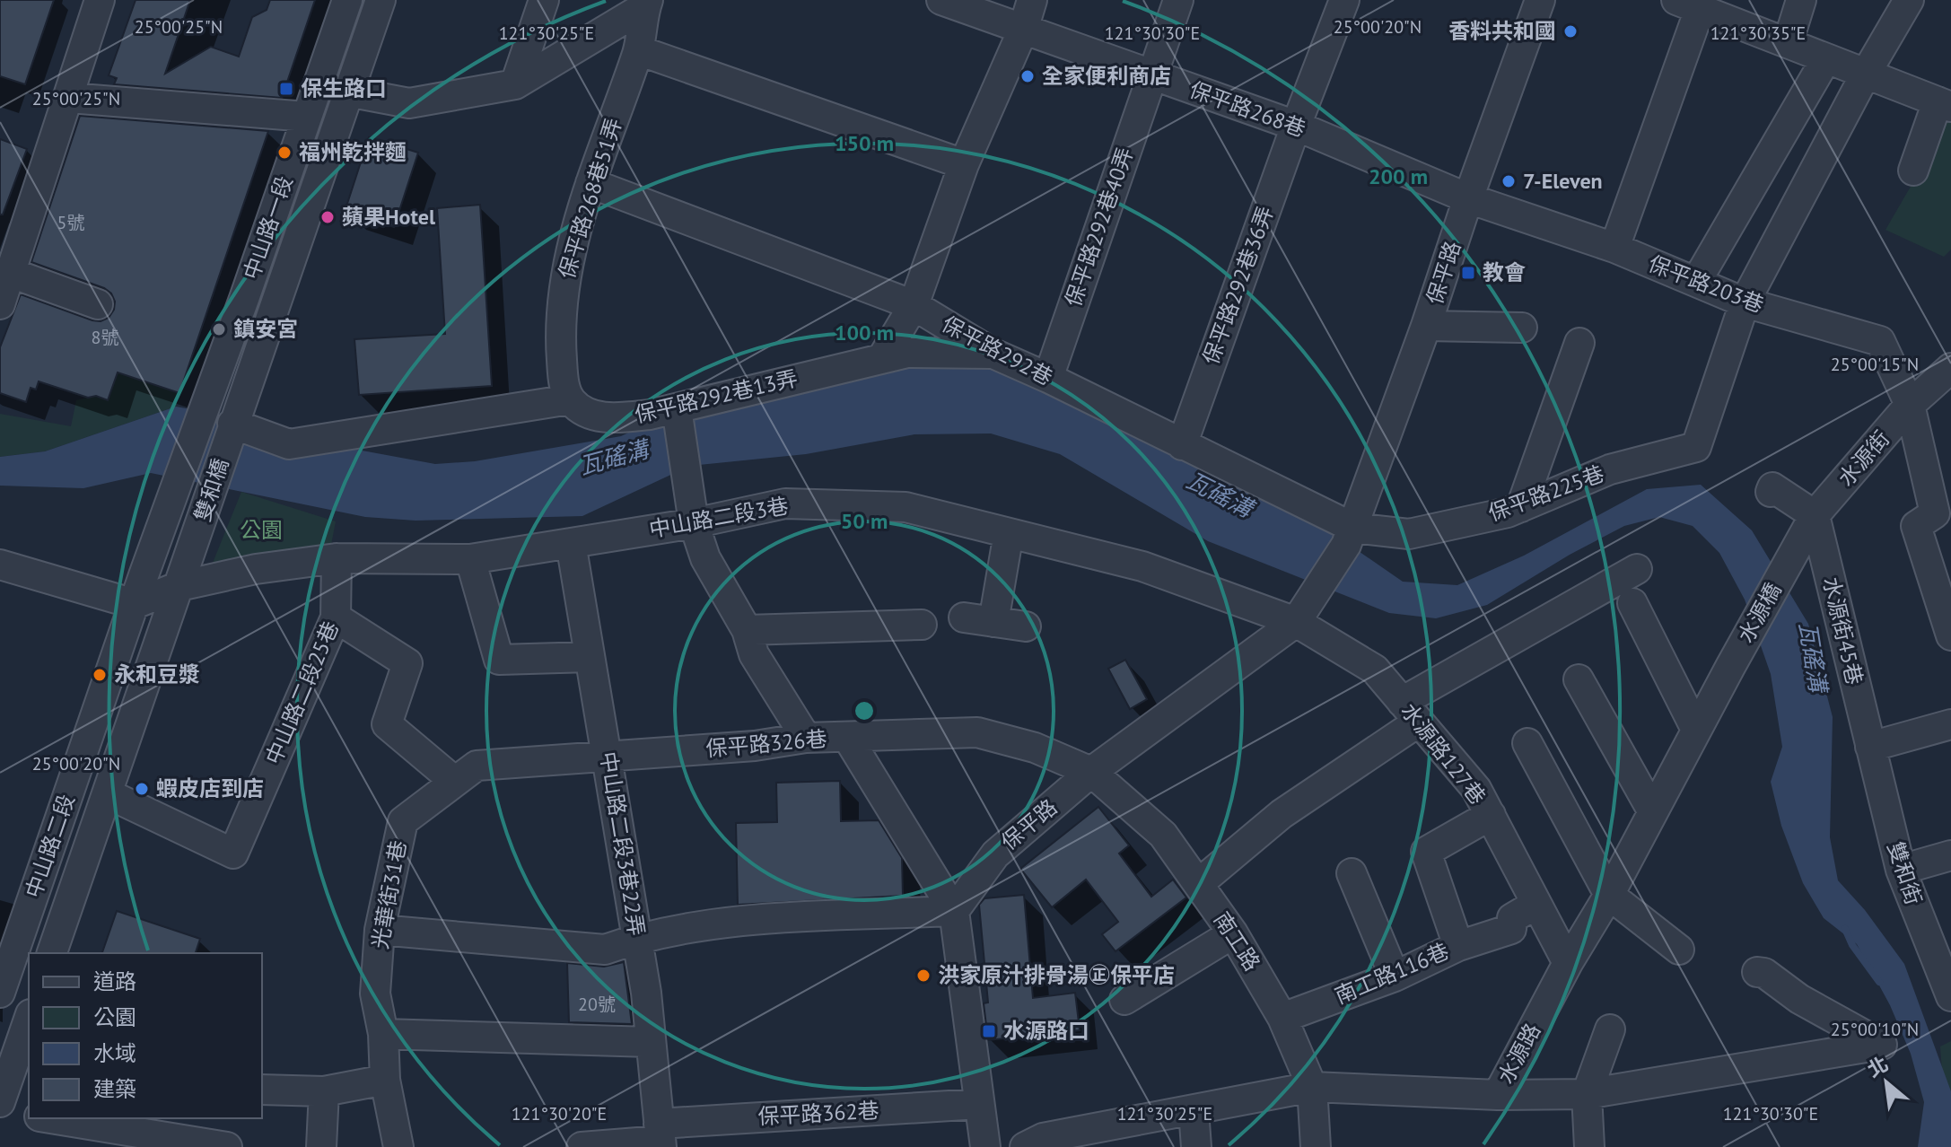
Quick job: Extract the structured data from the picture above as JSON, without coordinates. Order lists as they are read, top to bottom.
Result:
{
  "streets": {
    "street": [
      "保平路268巷",
      "保平路268巷51弄",
      "保平路292巷40弄",
      "中山路一段",
      "保平路",
      "保平路203巷",
      "保平路292巷36弄",
      "保平路292巷",
      "保平路292巷13弄",
      "水源街",
      "雙和橋",
      "保平路225巷",
      "中山路二段3巷",
      "水源橋",
      "水源街45巷",
      "中山路二段25巷",
      "保平路326巷",
      "水源路127巷",
      "中山路二段3巷22弄",
      "中山路二段",
      "雙和街",
      "光華街31巷",
      "南工路",
      "南工路116巷",
      "水源路",
      "保平路362巷"
    ]
  },
  "crossings": [
    ["保平路268巷", "保平路292巷40弄"],
    ["保平路268巷", "保平路"],
    ["保平路268巷", "保平路203巷"],
    ["保平路268巷", "保平路292巷36弄"],
    ["保平路268巷51弄", "保平路292巷"],
    ["保平路268巷51弄", "保平路292巷13弄"],
    ["保平路292巷40弄", "保平路292巷"],
    ["中山路一段", "雙和橋"],
    ["保平路", "保平路203巷"],
    ["保平路", "保平路292巷"],
    ["保平路", "保平路225巷"],
    ["保平路", "中山路二段3巷"],
    ["保平路", "保平路326巷"],
    ["保平路", "水源路127巷"],
    ["保平路", "南工路"],
    ["保平路203巷", "水源街"],
    ["保平路203巷", "保平路225巷"],
    ["保平路292巷36弄", "保平路292巷"],
    ["保平路292巷", "保平路292巷13弄"],
    ["保平路292巷", "保平路225巷"],
    ["水源街", "水源橋"],
    ["水源街", "水源街45巷"],
    ["雙和橋", "中山路二段"],
    ["中山路二段3巷", "中山路二段25巷"],
    ["中山路二段3巷", "水源路127巷"],
    ["中山路二段3巷", "中山路二段3巷22弄"],
    ["中山路二段3巷", "中山路二段"],
    ["水源橋", "水源路"],
    ["水源街45巷", "雙和街"],
    ["中山路二段25巷", "中山路二段"],
    ["保平路326巷", "中山路二段3巷22弄"],
    ["保平路326巷", "光華街31巷"],
    ["保平路326巷", "南工路"],
    ["水源路127巷", "南工路116巷"],
    ["水源路127巷", "水源路"],
    ["中山路二段3巷22弄", "光華街31巷"],
    ["中山路二段3巷22弄", "保平路362巷"],
    ["南工路", "南工路116巷"],
    ["南工路", "水源路"]
  ],
  "water": ["瓦磘溝"],
  "parks": ["公園"],
  "places": {
    "other": [
      "香料共和國",
      "全家便利商店",
      "福州乾拌麵",
      "7-Eleven",
      "蘋果Hotel",
      "鎮安宮",
      "永和豆漿",
      "蝦皮店到店",
      "洪家原汁排骨湯㊣保平店"
    ],
    "transit": ["保生路口", "教會", "水源路口"]
  },
  "house_numbers": ["5號", "8號", "20號"],
  "legend": [
    "道路",
    "公園",
    "水域",
    "建築"
  ],
  "north": "top left",
  "coordinates": [
    "25°00'20\"N",
    "25°00'25\"N",
    "121°30'25\"E",
    "121°30'30\"E",
    "121°30'35\"E",
    "25°00'15\"N",
    "25°00'10\"N",
    "121°30'20\"E"
  ],
  "rings": [
    "150 m",
    "200 m",
    "100 m",
    "50 m"
  ]
}
